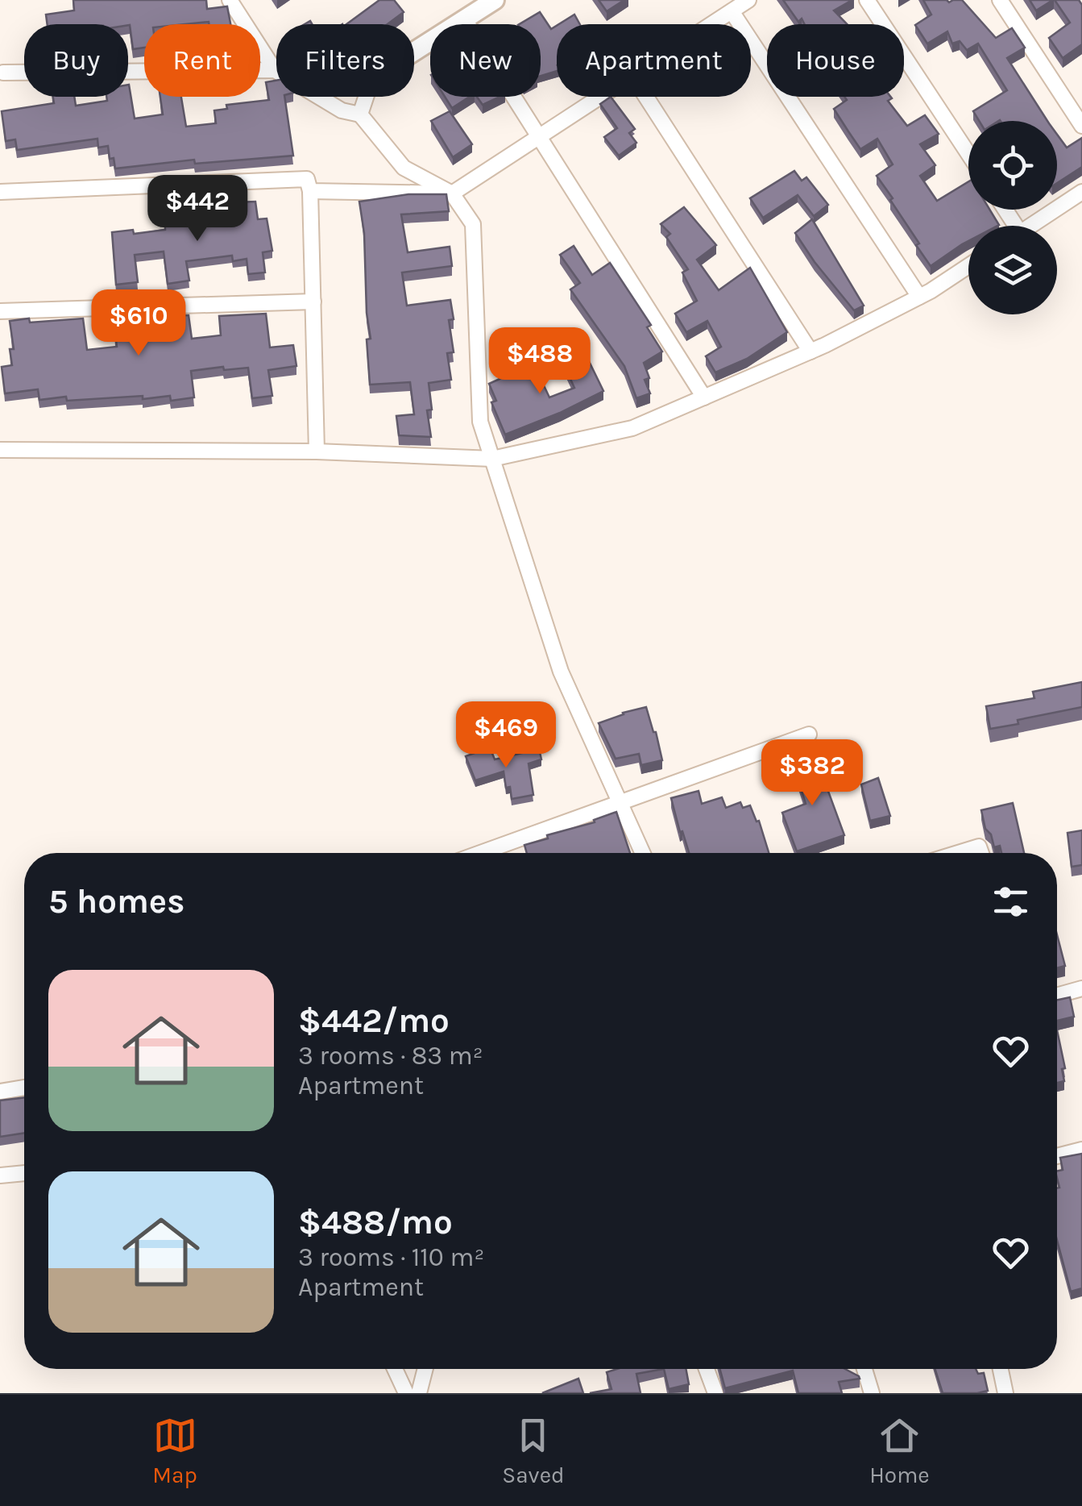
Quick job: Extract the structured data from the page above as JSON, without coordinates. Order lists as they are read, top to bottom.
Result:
{
  "page": {
    "chip": [
      "Buy",
      "Rent",
      "Filters",
      "New",
      "Apartment",
      "House"
    ],
    "price": [
      "$442",
      "$610",
      "$488",
      "$469",
      "$382"
    ],
    "heading": "5 homes",
    "list": [
      {
        "name": "$442/mo",
        "note": "3 rooms · 83 m² · Apartment"
      },
      {
        "name": "$488/mo",
        "note": "3 rooms · 110 m² · Apartment"
      }
    ],
    "tabs": ["Map", "Saved", "Home"]
  }
}
